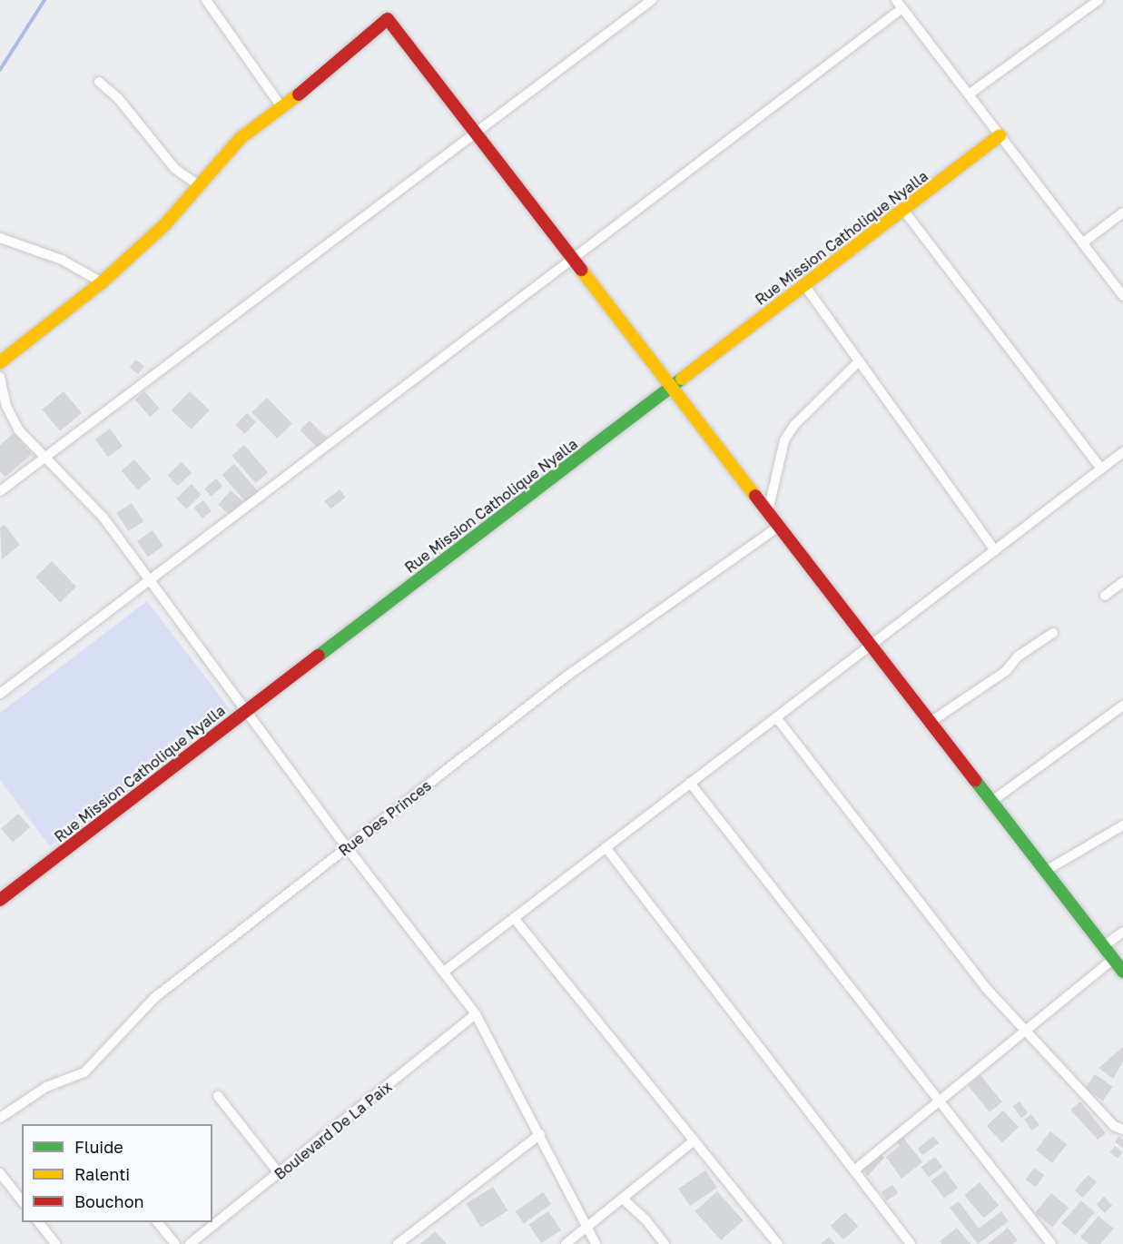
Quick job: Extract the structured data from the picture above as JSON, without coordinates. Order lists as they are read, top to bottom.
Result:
{
  "streets": {
    "street": ["Rue Mission Catholique Nyalla", "Rue Des Princes", "Boulevard De La Paix"]
  },
  "legend": ["Fluide", "Ralenti", "Bouchon"]
}
